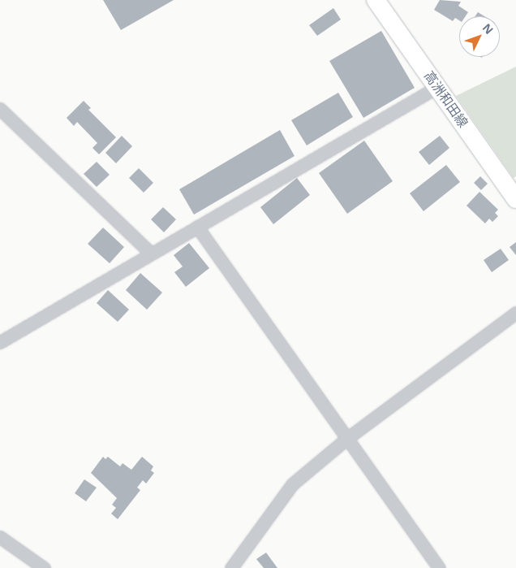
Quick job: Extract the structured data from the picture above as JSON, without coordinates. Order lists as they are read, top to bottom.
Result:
{
  "streets": {
    "main road": ["高洲和田線"]
  },
  "north": "top right"
}
